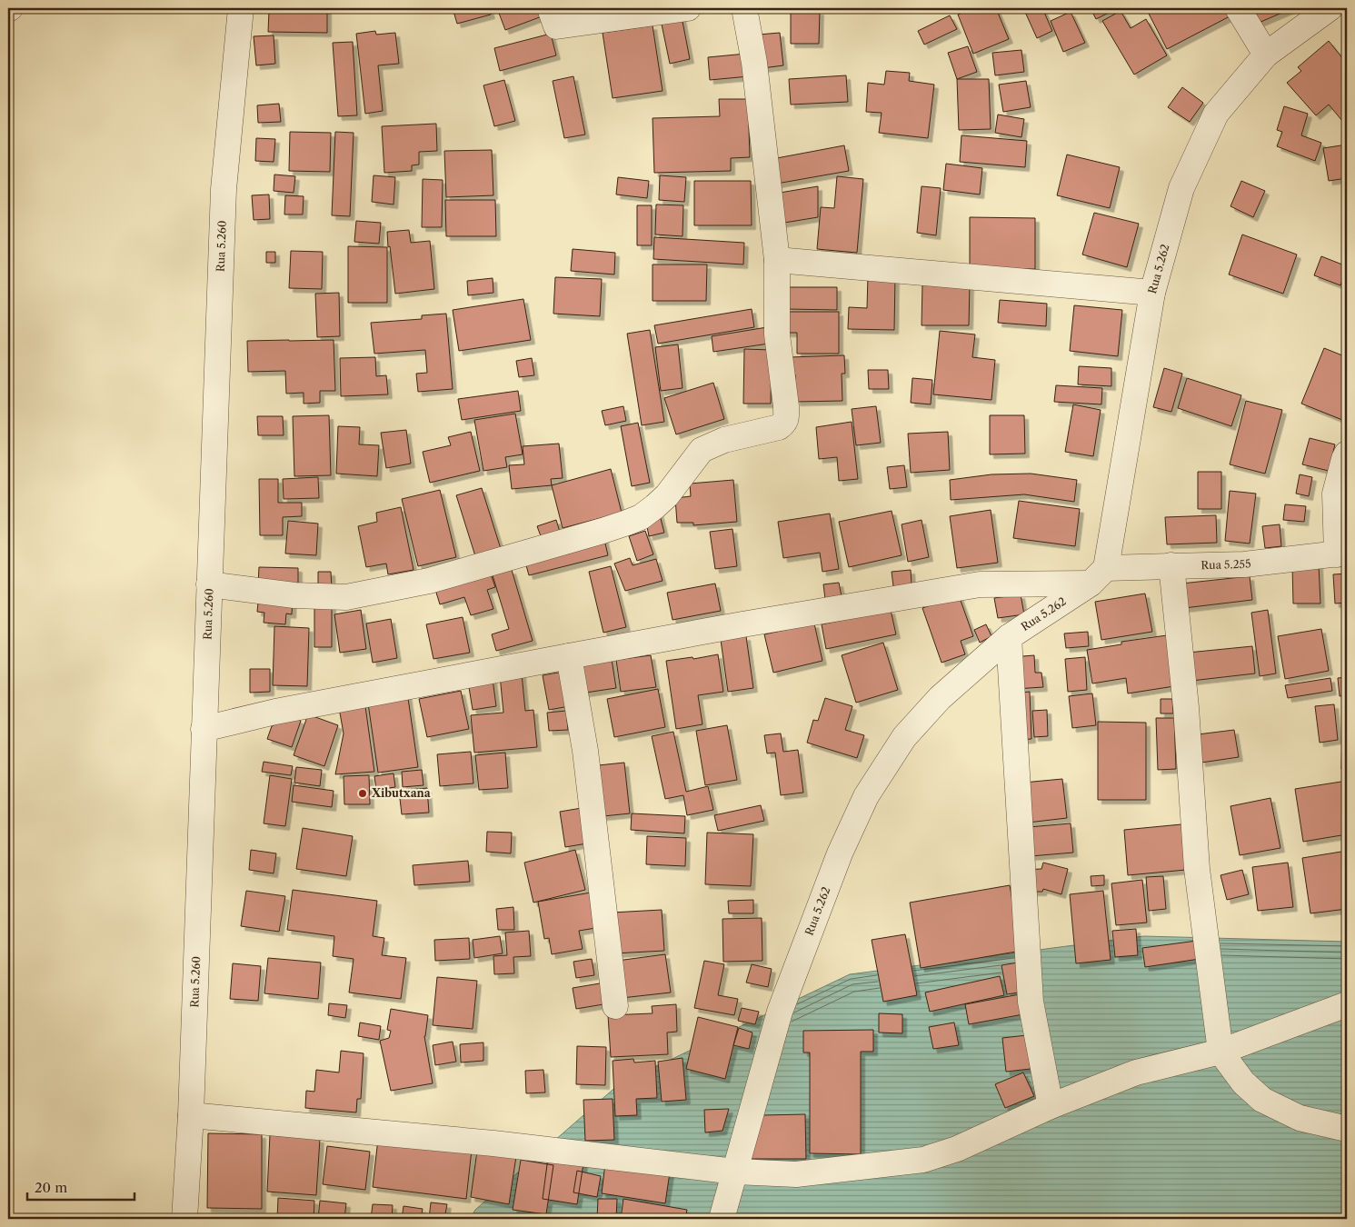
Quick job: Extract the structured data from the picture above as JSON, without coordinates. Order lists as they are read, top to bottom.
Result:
{
  "streets": {
    "street": ["Rua 5.260", "Rua 5.262", "Rua 5.255"]
  },
  "crossings": [
    ["Rua 5.260", "Rua 5.255"],
    ["Rua 5.262", "Rua 5.255"]
  ],
  "places": ["Xibutxana"],
  "scale_bar": "20 m"
}
